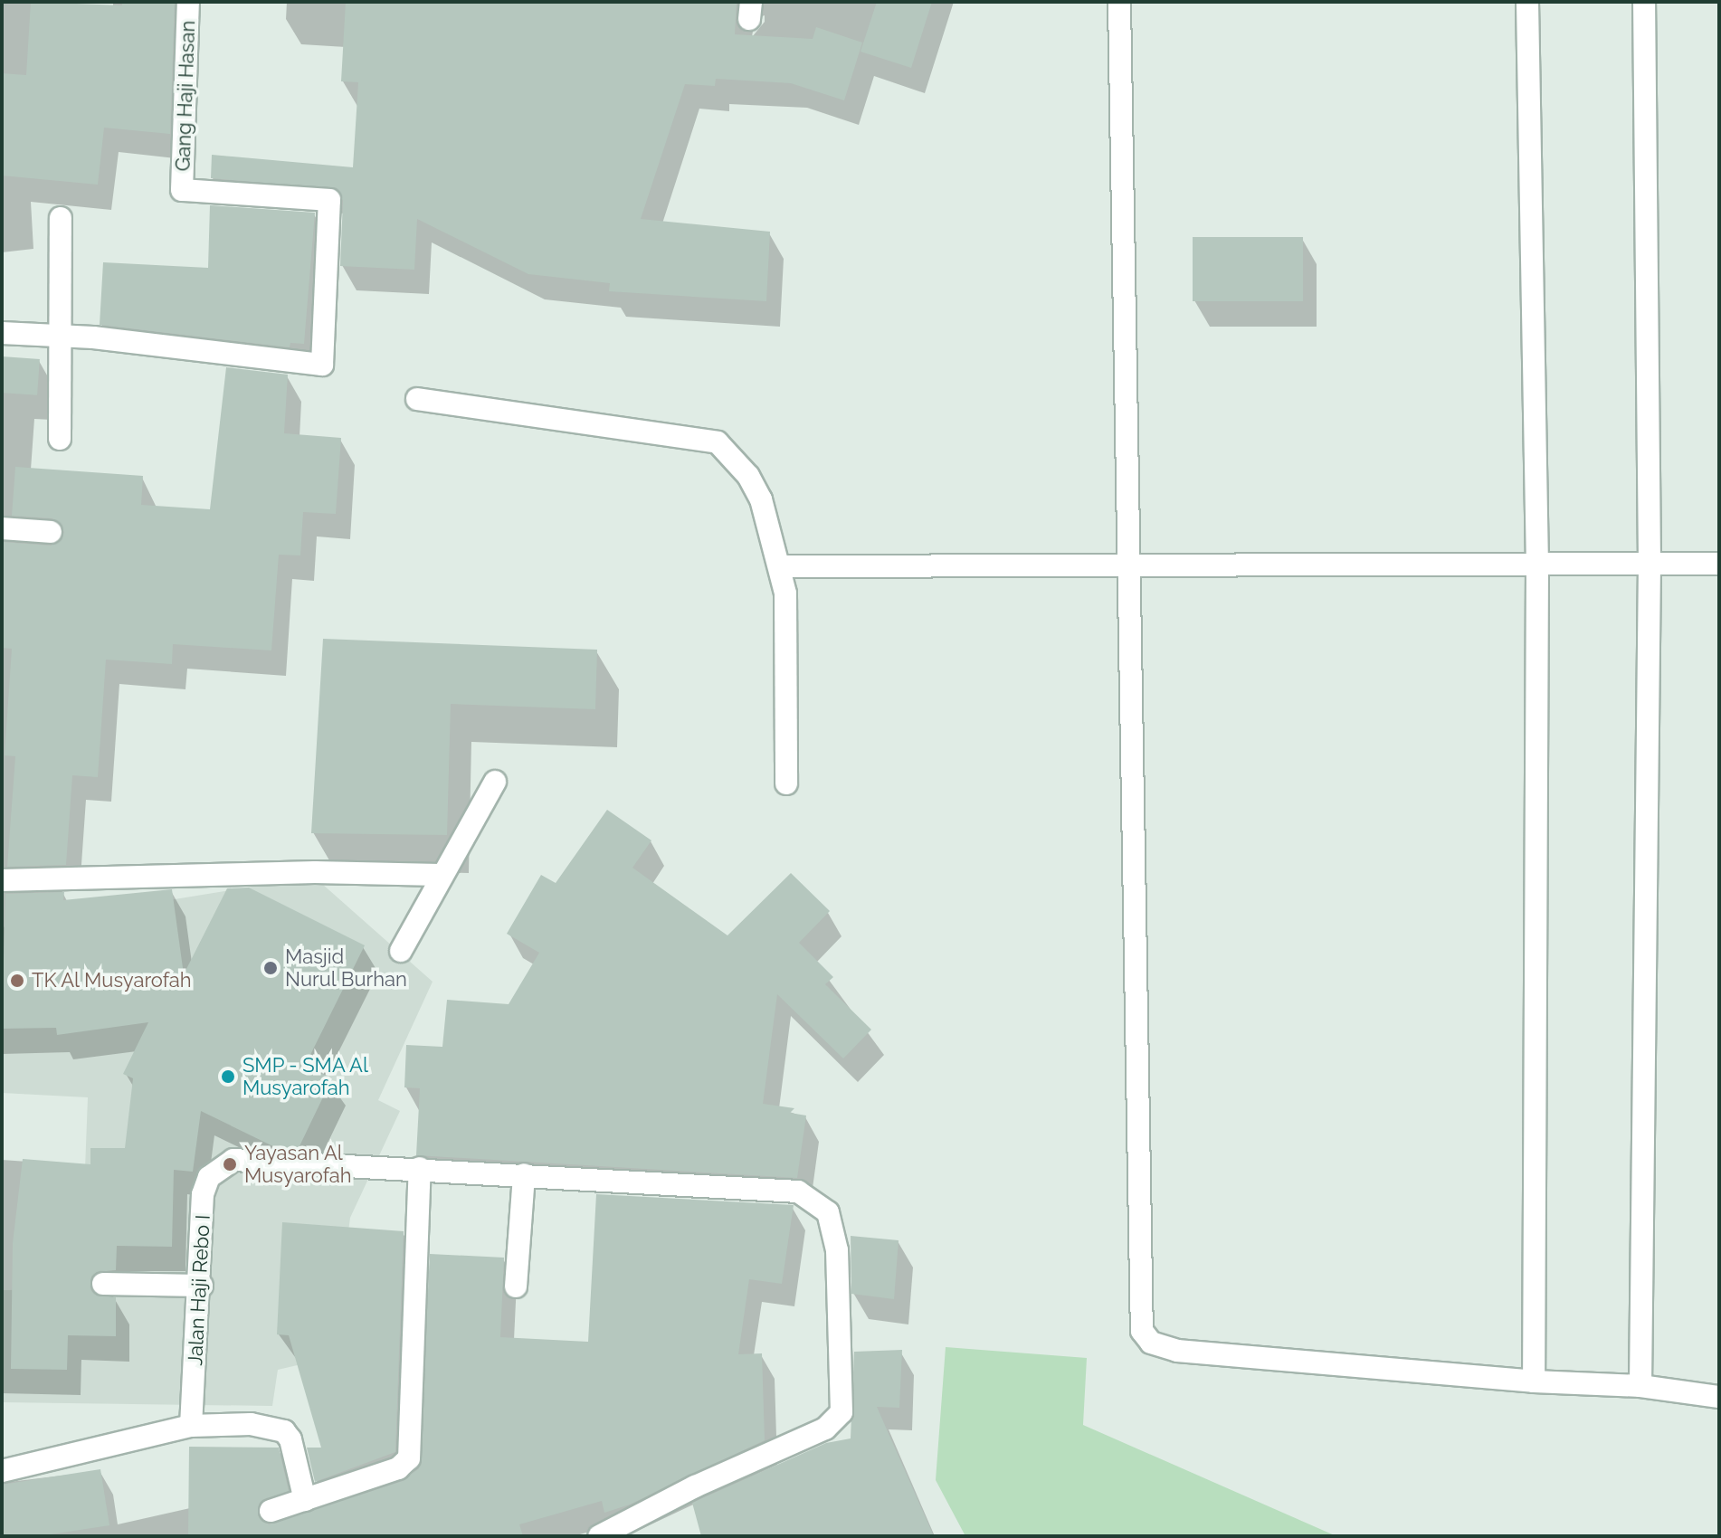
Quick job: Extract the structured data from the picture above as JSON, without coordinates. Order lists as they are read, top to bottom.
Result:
{
  "streets": {
    "street": ["Gang Haji Hasan", "Jalan Haji Rebo I"]
  },
  "places": [
    "Masjid Nurul Burhan",
    "TK Al Musyarofah",
    "SMP - SMA Al Musyarofah",
    "Yayasan Al Musyarofah"
  ]
}
